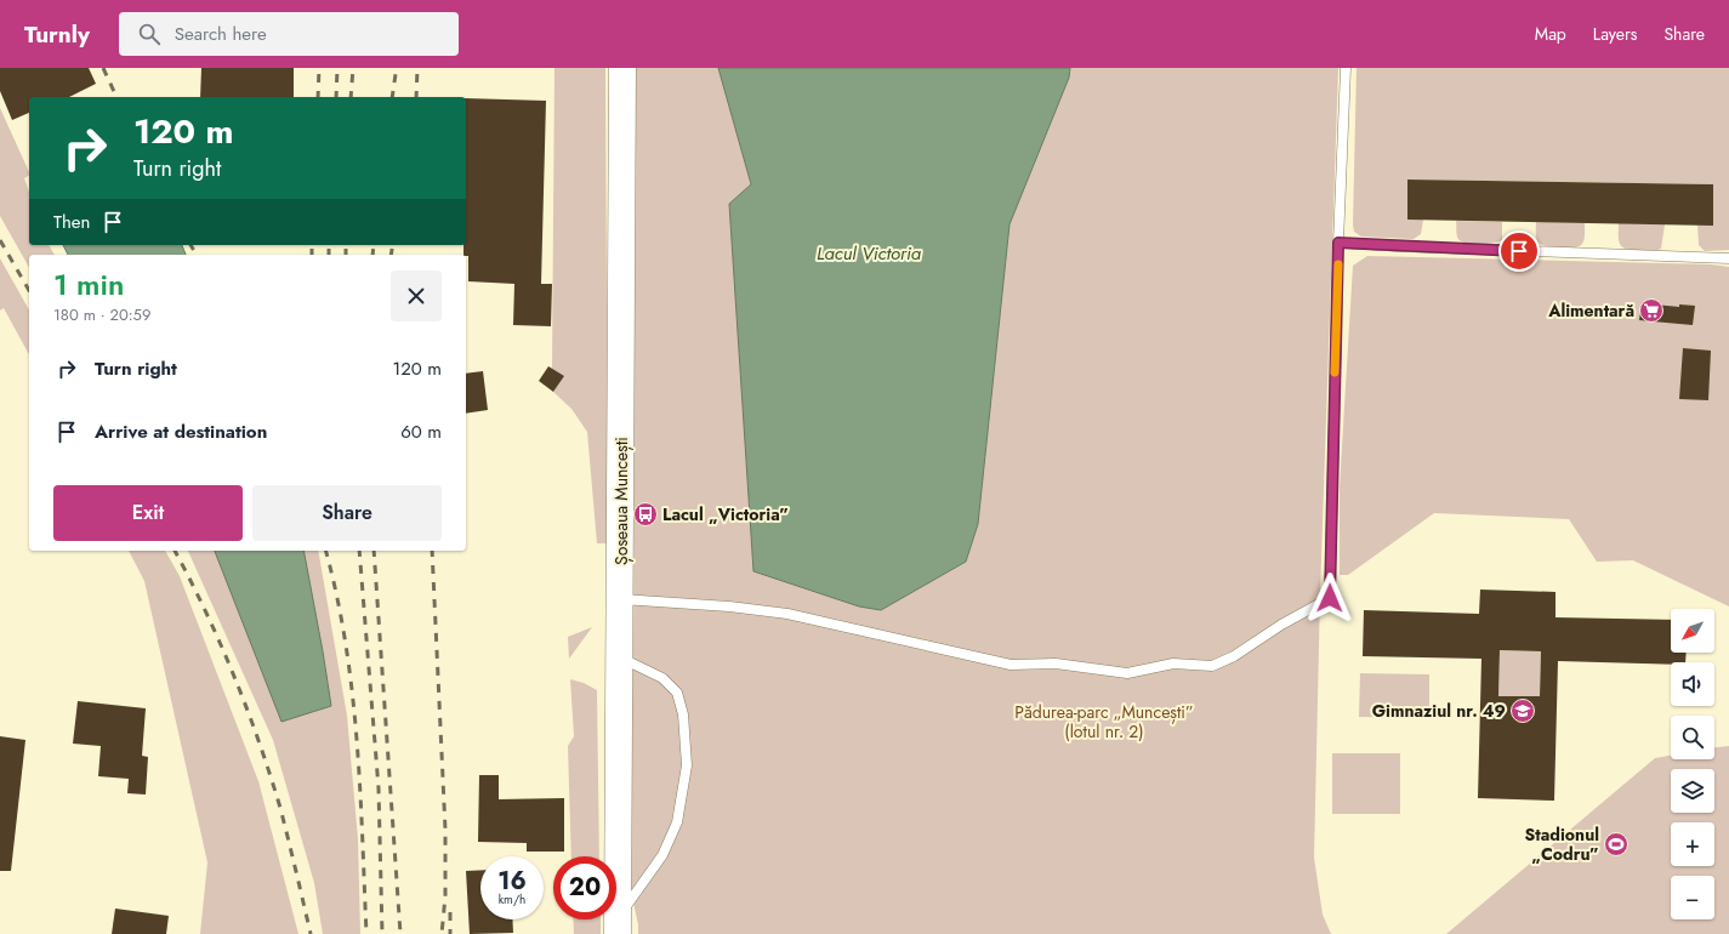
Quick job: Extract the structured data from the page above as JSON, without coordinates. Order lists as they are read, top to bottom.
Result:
{
  "streets": {
    "main road": ["Șoseaua Muncești"]
  },
  "water": ["Lacul Victoria"],
  "parks": ["Pădurea-parc „Muncești” (lotul nr. 2)"],
  "places": {
    "supermarket": ["Alimentară"],
    "bus stop": ["Lacul „Victoria”"],
    "school or university": ["Gimnaziul nr. 49"],
    "sports": ["Stadionul „Codru”"]
  },
  "north": "bottom left",
  "page": {
    "header": "Turnly",
    "search": "Search here",
    "nav": ["Map", "Layers", "Share"],
    "turn": ["120 m", "Turn right"],
    "then": "Then",
    "heading": ["1 min", "180 m · 20:59"],
    "list": [
      {
        "name": "Turn right",
        "value": "120 m"
      },
      {
        "name": "Arrive at destination",
        "value": "60 m"
      }
    ],
    "buttons": ["Exit", "Share"],
    "map_buttons": ["+", "−"],
    "speed": "16 km/h",
    "limit": "20"
  }
}
